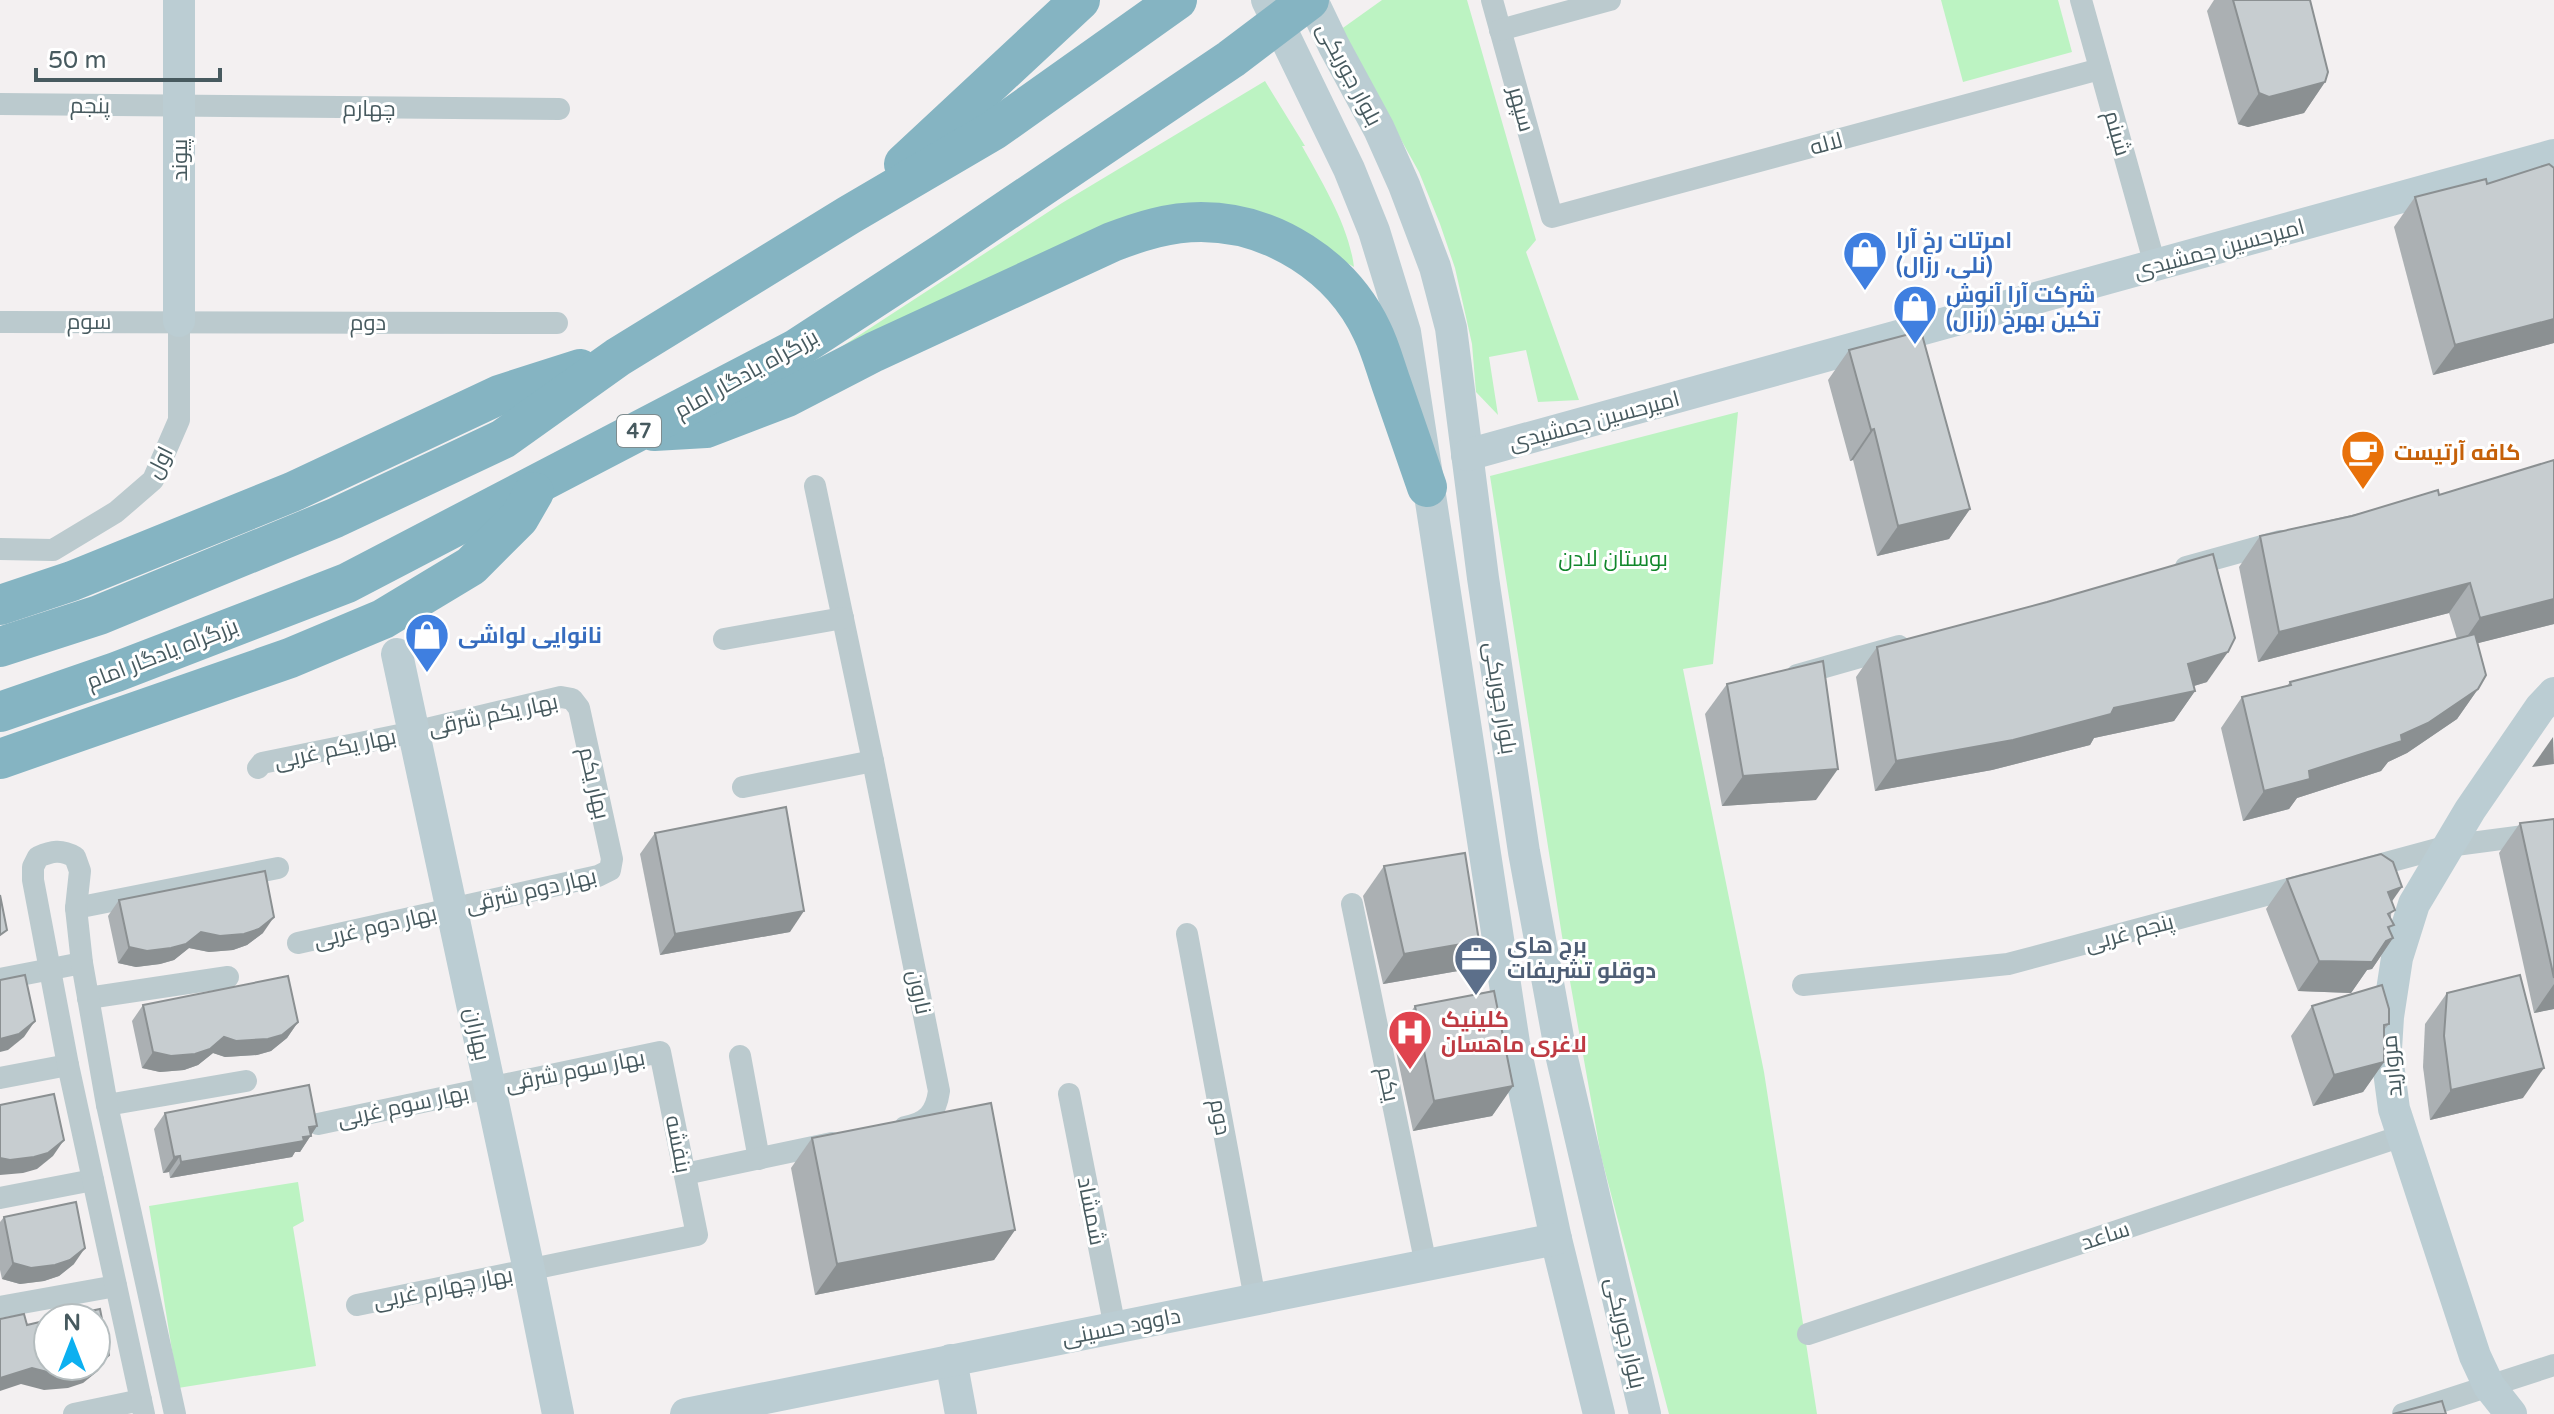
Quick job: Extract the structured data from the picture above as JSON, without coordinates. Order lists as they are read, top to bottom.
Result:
{
  "streets": {
    "highway": ["بزرگراه یادگار امام", "47"],
    "street": [
      "بلوار جوریکی",
      "پنجم",
      "چهارم",
      "سپهر",
      "شبنم",
      "لاله",
      "پیوند",
      "امیرحسین جمشیدی",
      "سوم",
      "دوم",
      "اول",
      "بهار یکم شرقی",
      "بهار یکم غربی",
      "بهار یکم",
      "بهار دوم شرقی",
      "بهار دوم غربی",
      "پنجم غربی",
      "نارون",
      "بهاران",
      "مروارید",
      "بهار سوم شرقی",
      "یکم",
      "بهار سوم غربی",
      "بنفشه",
      "شمشاد",
      "ساعد",
      "بهار چهارم غربی",
      "داوود حسینی"
    ]
  },
  "crossings": [
    ["بلوار جوریکی", "امیرحسین جمشیدی"],
    ["بلوار جوریکی", "بزرگراه یادگار امام"],
    ["بلوار جوریکی", "داوود حسینی"],
    ["پنجم", "چهارم"],
    ["پنجم", "پیوند"],
    ["چهارم", "پیوند"],
    ["سپهر", "لاله"],
    ["شبنم", "لاله"],
    ["شبنم", "امیرحسین جمشیدی"],
    ["پیوند", "سوم"],
    ["پیوند", "دوم"],
    ["پیوند", "اول"],
    ["سوم", "دوم"],
    ["سوم", "اول"],
    ["دوم", "اول"],
    ["دوم", "داوود حسینی"],
    ["بهار یکم شرقی", "بهار یکم غربی"],
    ["بهار یکم شرقی", "بهار یکم"],
    ["بهار یکم شرقی", "بهاران"],
    ["بهار یکم غربی", "بهاران"],
    ["بهار یکم", "بهار دوم شرقی"],
    ["بهار دوم شرقی", "بهار دوم غربی"],
    ["بهار دوم شرقی", "بهاران"],
    ["بهار دوم غربی", "بهاران"],
    ["پنجم غربی", "مروارید"],
    ["بهاران", "بهار سوم شرقی"],
    ["بهاران", "بهار سوم غربی"],
    ["بهاران", "بهار چهارم غربی"],
    ["مروارید", "ساعد"],
    ["بهار سوم شرقی", "بهار سوم غربی"],
    ["بهار سوم شرقی", "بنفشه"],
    ["یکم", "داوود حسینی"],
    ["بنفشه", "بهار چهارم غربی"],
    ["شمشاد", "داوود حسینی"]
  ],
  "parks": ["بوستان لادن"],
  "places": {
    "shop": ["امرتات رخ آرا (نلی، رزال)", "شرکت آرا آنوش تکین بهرخ (رزال)", "نانوایی لواشی"],
    "cafe": ["کافه آرتیست"],
    "office": ["برج های دوقلو تشریفات"],
    "hospital": ["کلینیک لاغری ماهسان"]
  },
  "scale_bar": "50 m",
  "north": "top"
}
